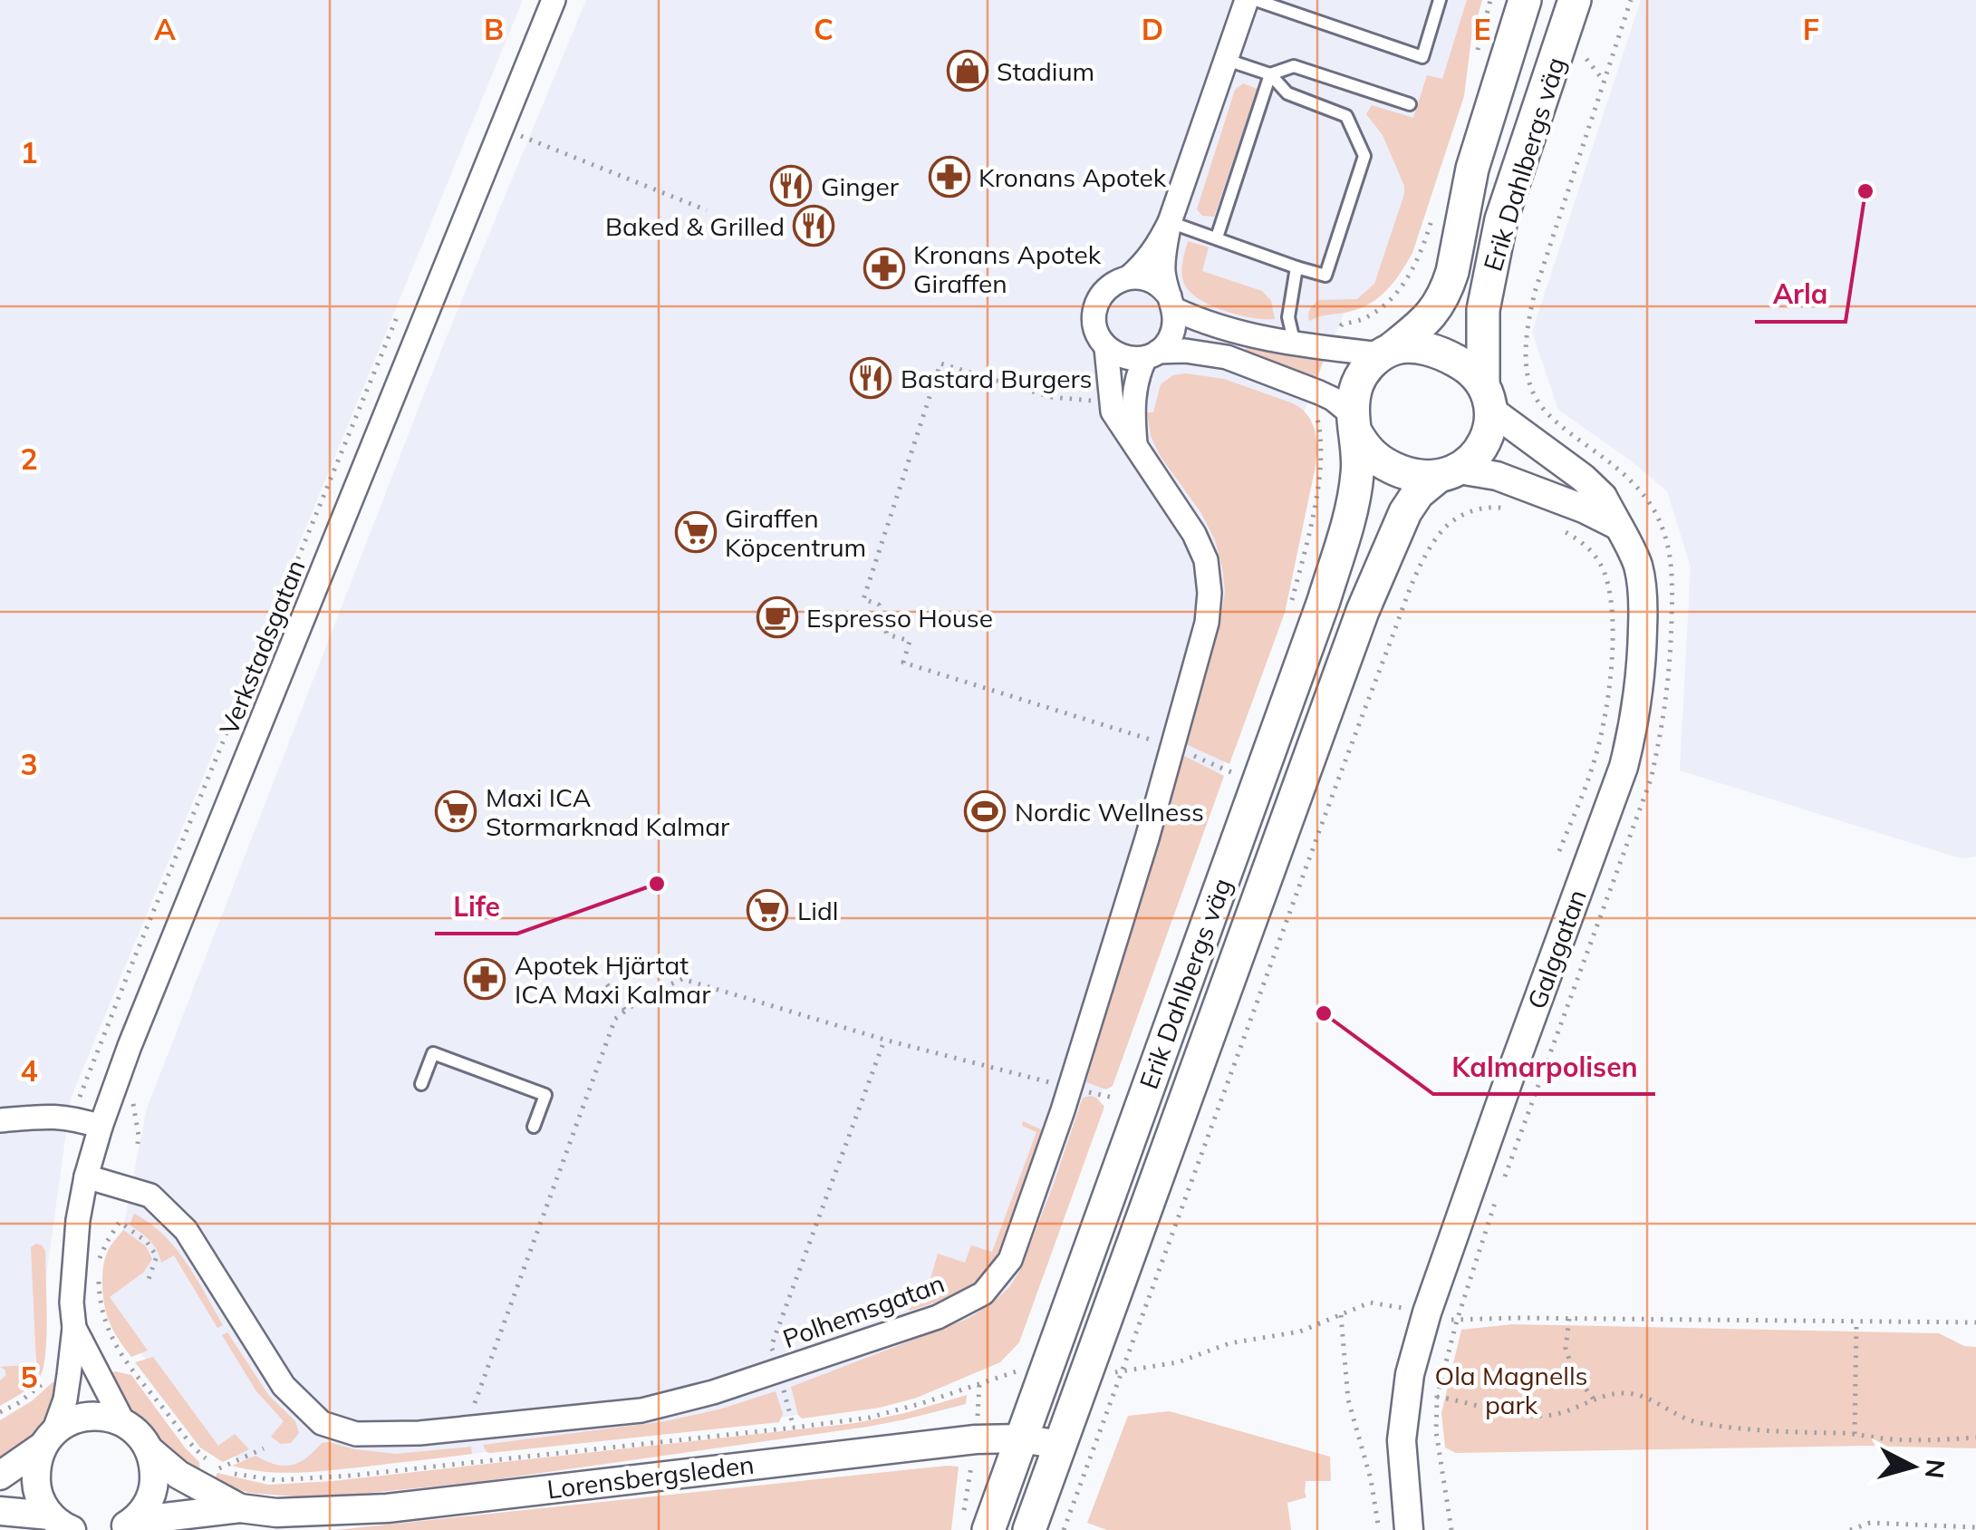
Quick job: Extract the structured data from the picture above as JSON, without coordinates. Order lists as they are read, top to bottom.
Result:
{
  "streets": {
    "main road": ["Erik Dahlbergs väg"],
    "street": [
      "Verkstadsgatan",
      "Galggatan",
      "Polhemsgatan",
      "Lorensbergsleden"
    ]
  },
  "crossings": [
    ["Erik Dahlbergs väg", "Galggatan"],
    ["Erik Dahlbergs väg", "Lorensbergsleden"],
    ["Verkstadsgatan", "Polhemsgatan"],
    ["Verkstadsgatan", "Lorensbergsleden"]
  ],
  "parks": ["Ola Magnells park"],
  "places": {
    "shop": ["Stadium"],
    "pharmacy": ["Kronans Apotek", "Kronans Apotek Giraffen", "Apotek Hjärtat ICA Maxi Kalmar"],
    "restaurant": ["Ginger", "Baked & Grilled", "Bastard Burgers"],
    "other": ["Arla", "Life", "Kalmarpolisen"],
    "supermarket": ["Giraffen Köpcentrum", "Maxi ICA Stormarknad Kalmar", "Lidl"],
    "cafe": ["Espresso House"],
    "sports": ["Nordic Wellness"]
  },
  "north": "right",
  "grid": {
    "columns": [
      "A",
      "B",
      "C",
      "D",
      "E",
      "F"
    ],
    "rows": [
      "1",
      "2",
      "3",
      "4",
      "5"
    ]
  }
}
